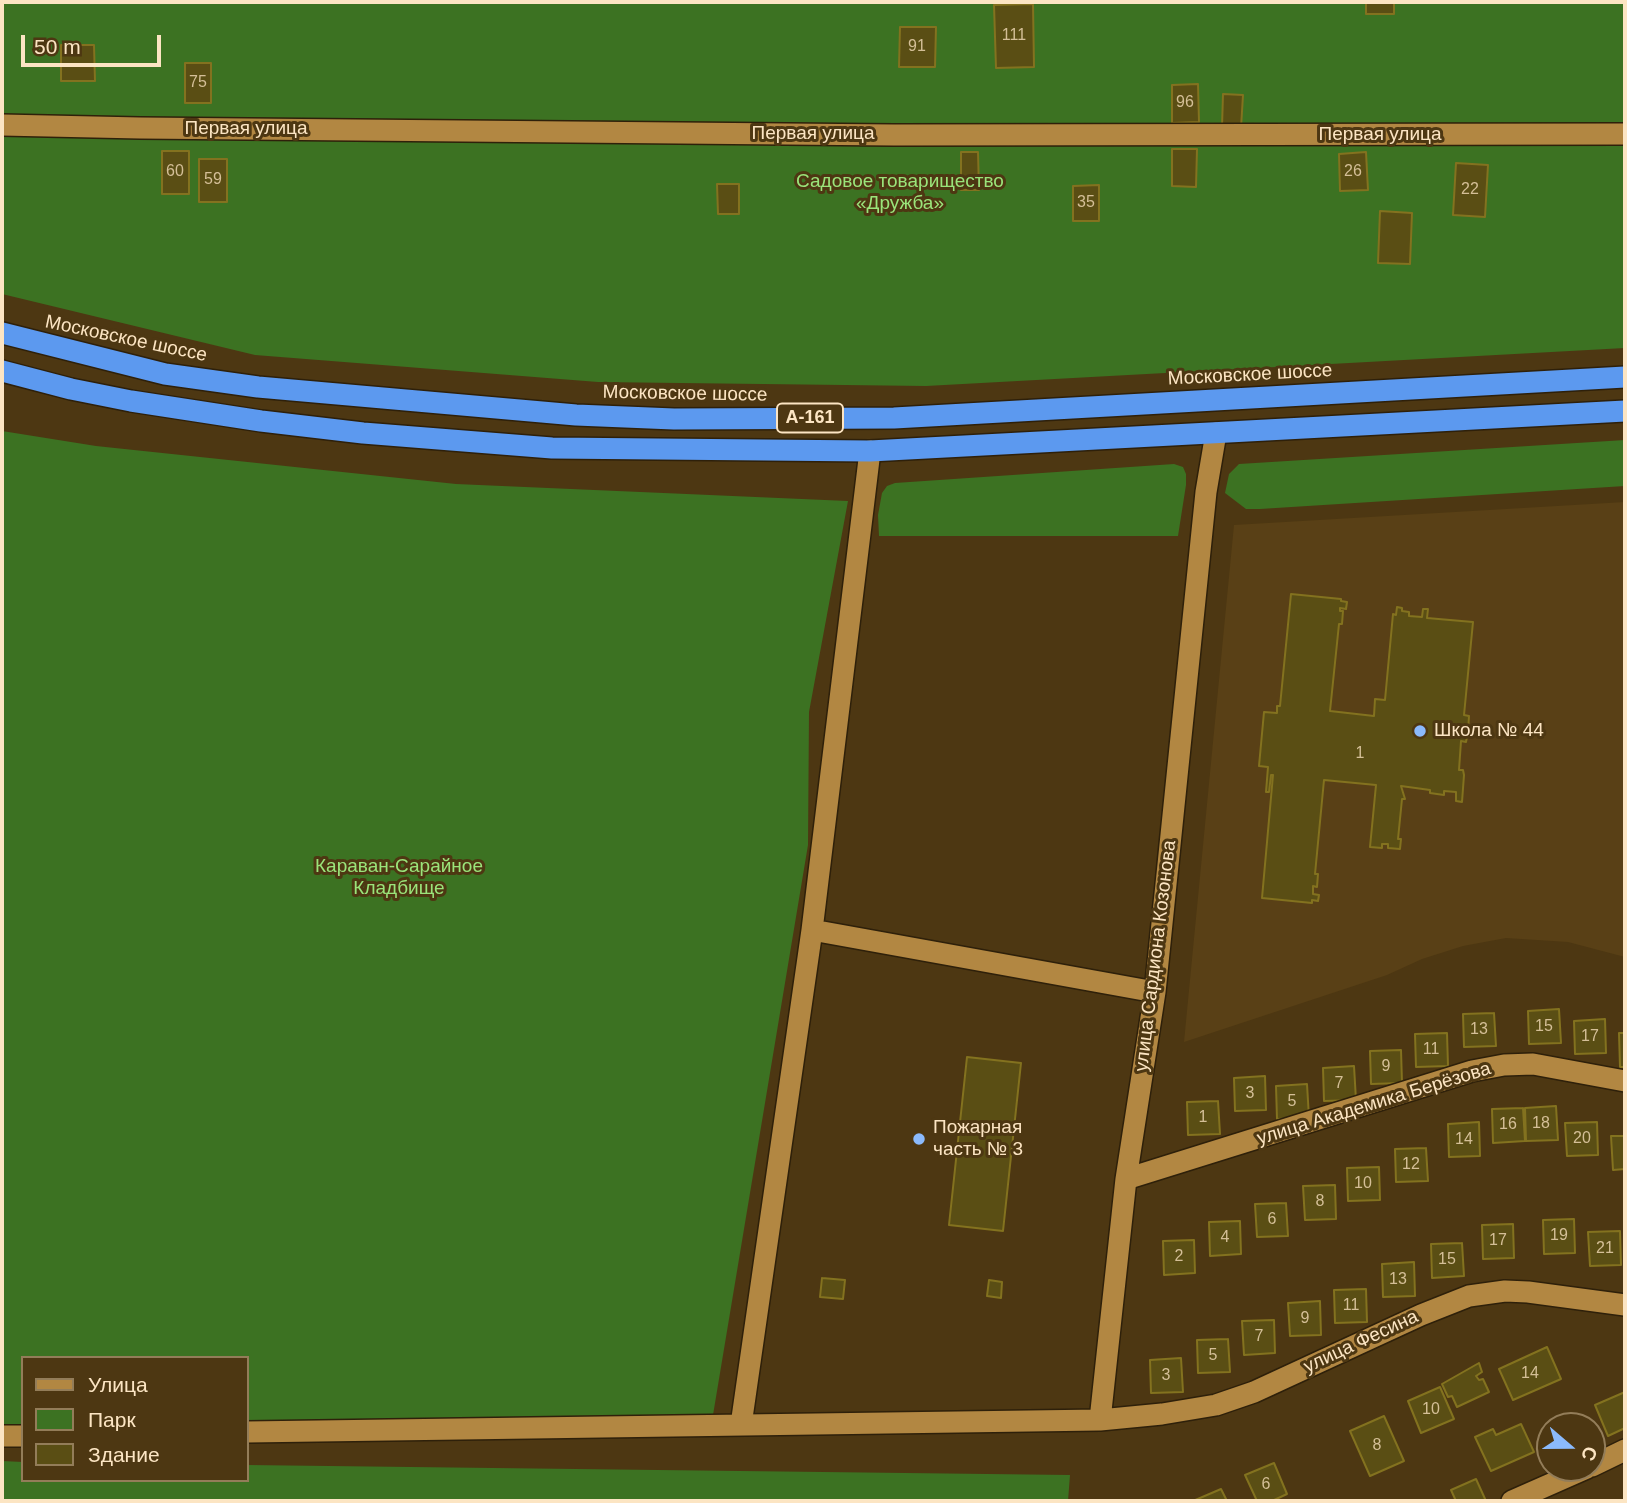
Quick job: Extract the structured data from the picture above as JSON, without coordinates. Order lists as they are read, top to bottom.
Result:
{
  "streets": {
    "highway": ["Московское шоссе", "А-161"],
    "street": [
      "Первая улица",
      "улица Сардиона Козонова",
      "улица Академика Берёзова",
      "улица Фесина"
    ]
  },
  "crossings": [
    ["А-161", "улица Сардиона Козонова"],
    ["улица Сардиона Козонова", "улица Академика Берёзова"],
    ["улица Сардиона Козонова", "улица Фесина"]
  ],
  "parks": ["Садовое товарищество «Дружба»", "Караван-Сарайное Кладбище"],
  "places": ["Школа № 44", "Пожарная часть № 3"],
  "house_numbers": [
    "111",
    "91",
    "75",
    "96",
    "60",
    "26",
    "59",
    "22",
    "35",
    "1",
    "15",
    "13",
    "17",
    "11",
    "9",
    "7",
    "3",
    "5",
    "1",
    "18",
    "16",
    "20",
    "14",
    "12",
    "10",
    "8",
    "6",
    "19",
    "4",
    "17",
    "21",
    "2",
    "15",
    "13",
    "11",
    "9",
    "7",
    "5",
    "14",
    "3",
    "10",
    "8",
    "6"
  ],
  "legend": ["Улица", "Парк", "Здание"],
  "scale_bar": "50 m",
  "north": "right"
}
